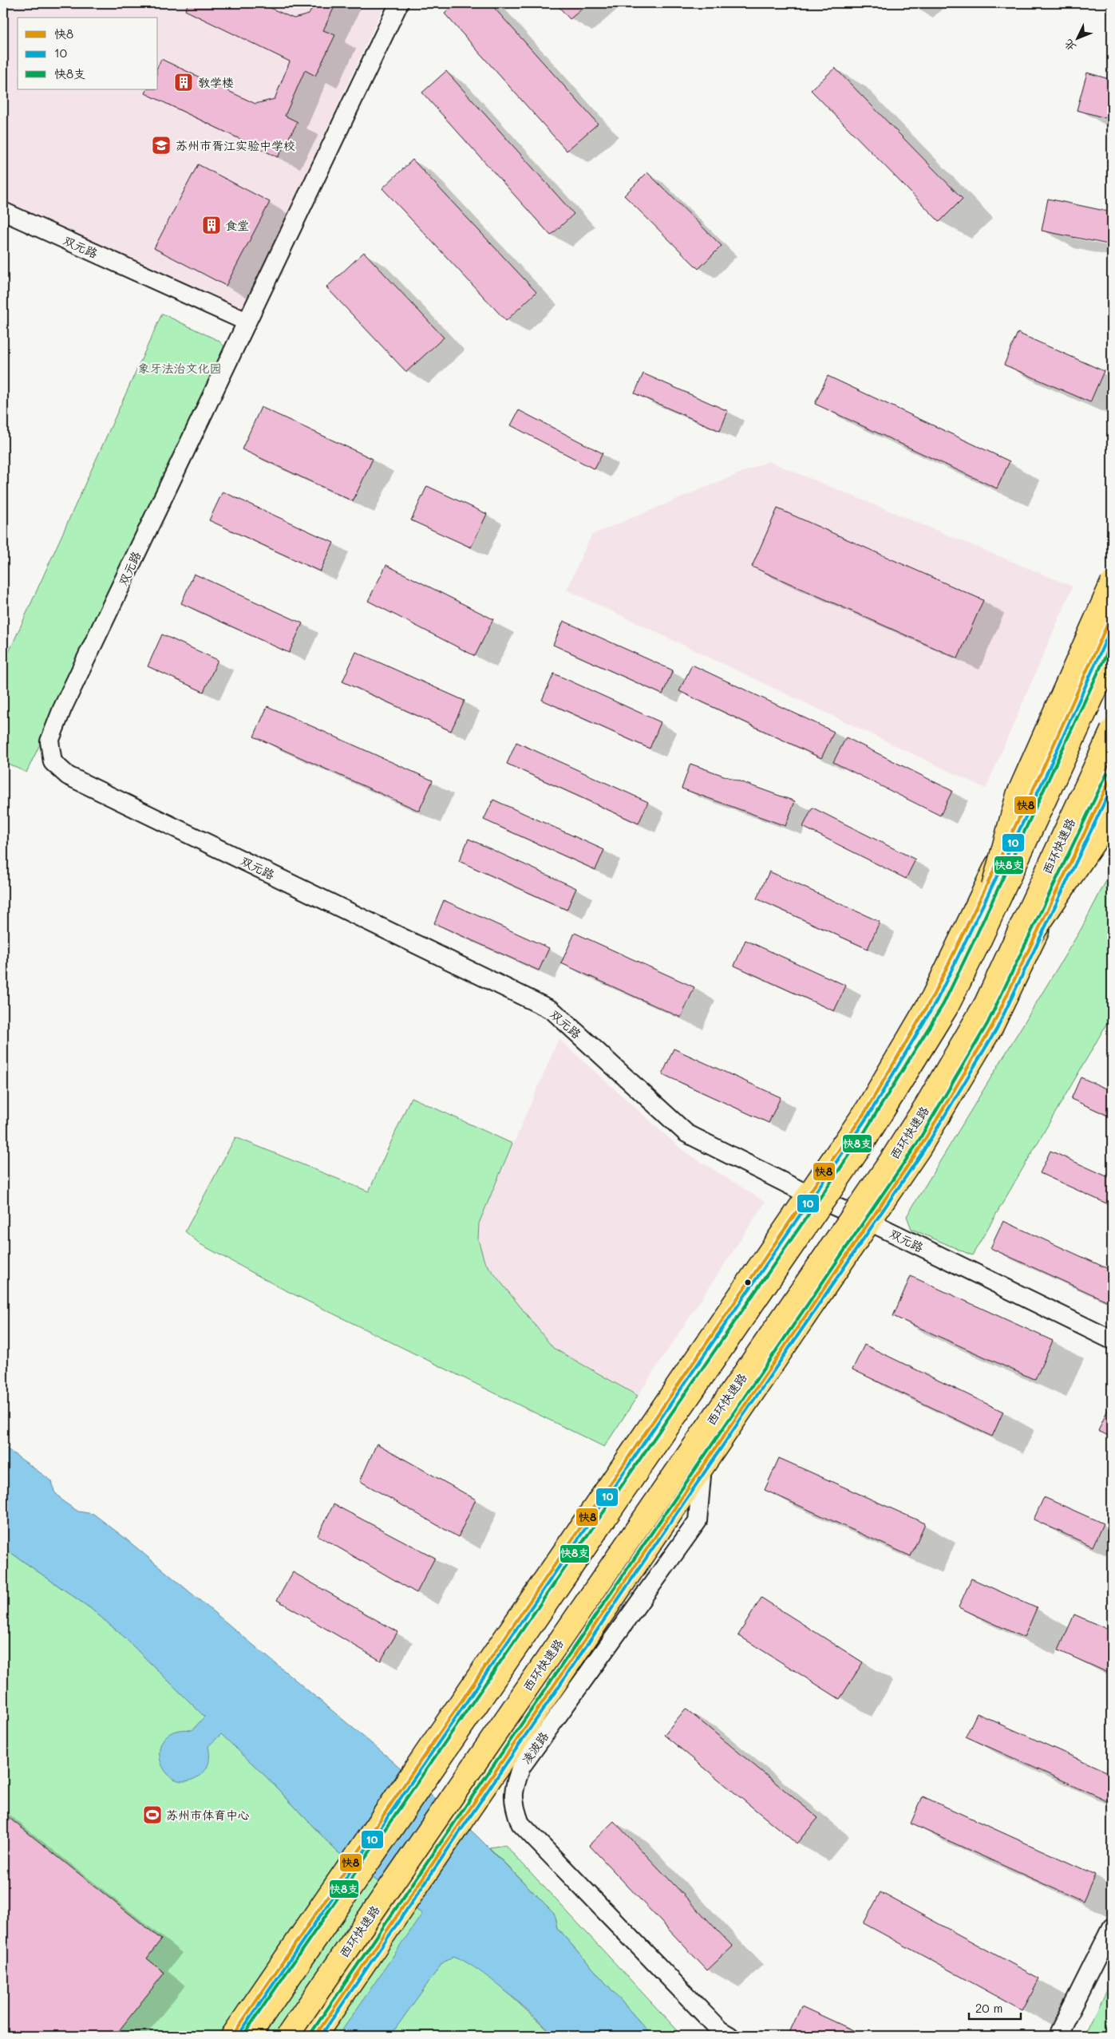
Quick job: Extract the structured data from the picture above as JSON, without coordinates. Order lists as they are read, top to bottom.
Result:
{
  "streets": {
    "main road": ["西环快速路"],
    "street": ["双元路", "凌波路"]
  },
  "parks": ["象牙法治文化园"],
  "places": {
    "building": ["教学楼", "食堂"],
    "school or university": ["苏州市胥江实验中学校"],
    "sports": ["苏州市体育中心"]
  },
  "lines": ["transit line 快8", "transit line 10", "transit line 快8支"],
  "legend": ["快8", "10", "快8支"],
  "scale_bar": "20 m",
  "north": "bottom left"
}
